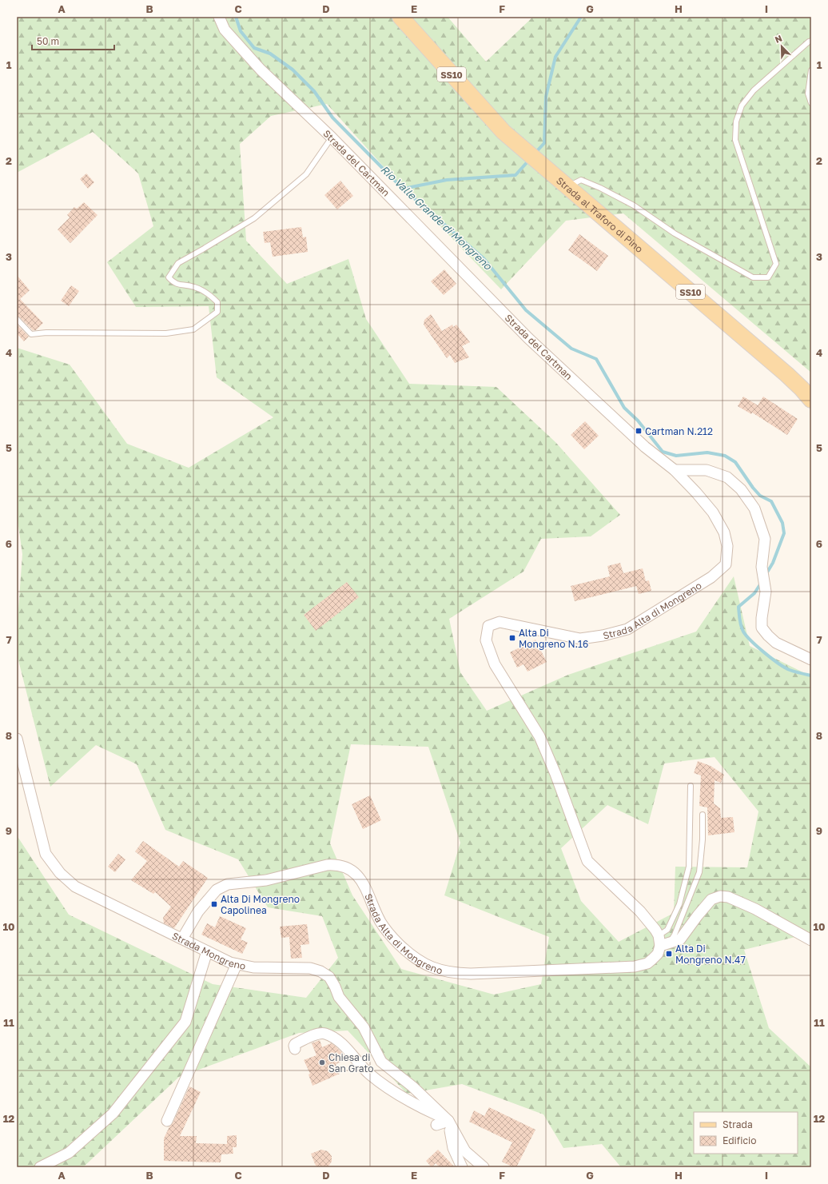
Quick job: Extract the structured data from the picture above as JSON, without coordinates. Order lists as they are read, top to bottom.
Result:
{
  "streets": {
    "main road": ["SS10", "Strada al Traforo di Pino"],
    "street": ["Strada del Cartman", "Strada Alta di Mongreno", "Strada Mongreno"]
  },
  "crossings": [
    ["Strada del Cartman", "Strada Alta di Mongreno"],
    ["Strada Alta di Mongreno", "Strada Mongreno"]
  ],
  "water": ["Rio Valle Grande di Mongreno"],
  "places": {
    "transit": [
      "Cartman N.212",
      "Alta Di Mongreno N.16",
      "Alta Di Mongreno Capolinea",
      "Alta Di Mongreno N.47"
    ],
    "other": ["Chiesa di San Grato"]
  },
  "legend": ["Strada", "Edificio"],
  "scale_bar": "50 m",
  "north": "top left",
  "grid": {
    "columns": [
      "A",
      "B",
      "C",
      "D",
      "E",
      "F",
      "G",
      "H",
      "I"
    ],
    "rows": [
      "1",
      "2",
      "3",
      "4",
      "5",
      "6",
      "7",
      "8",
      "9",
      "10",
      "11",
      "12"
    ]
  }
}
